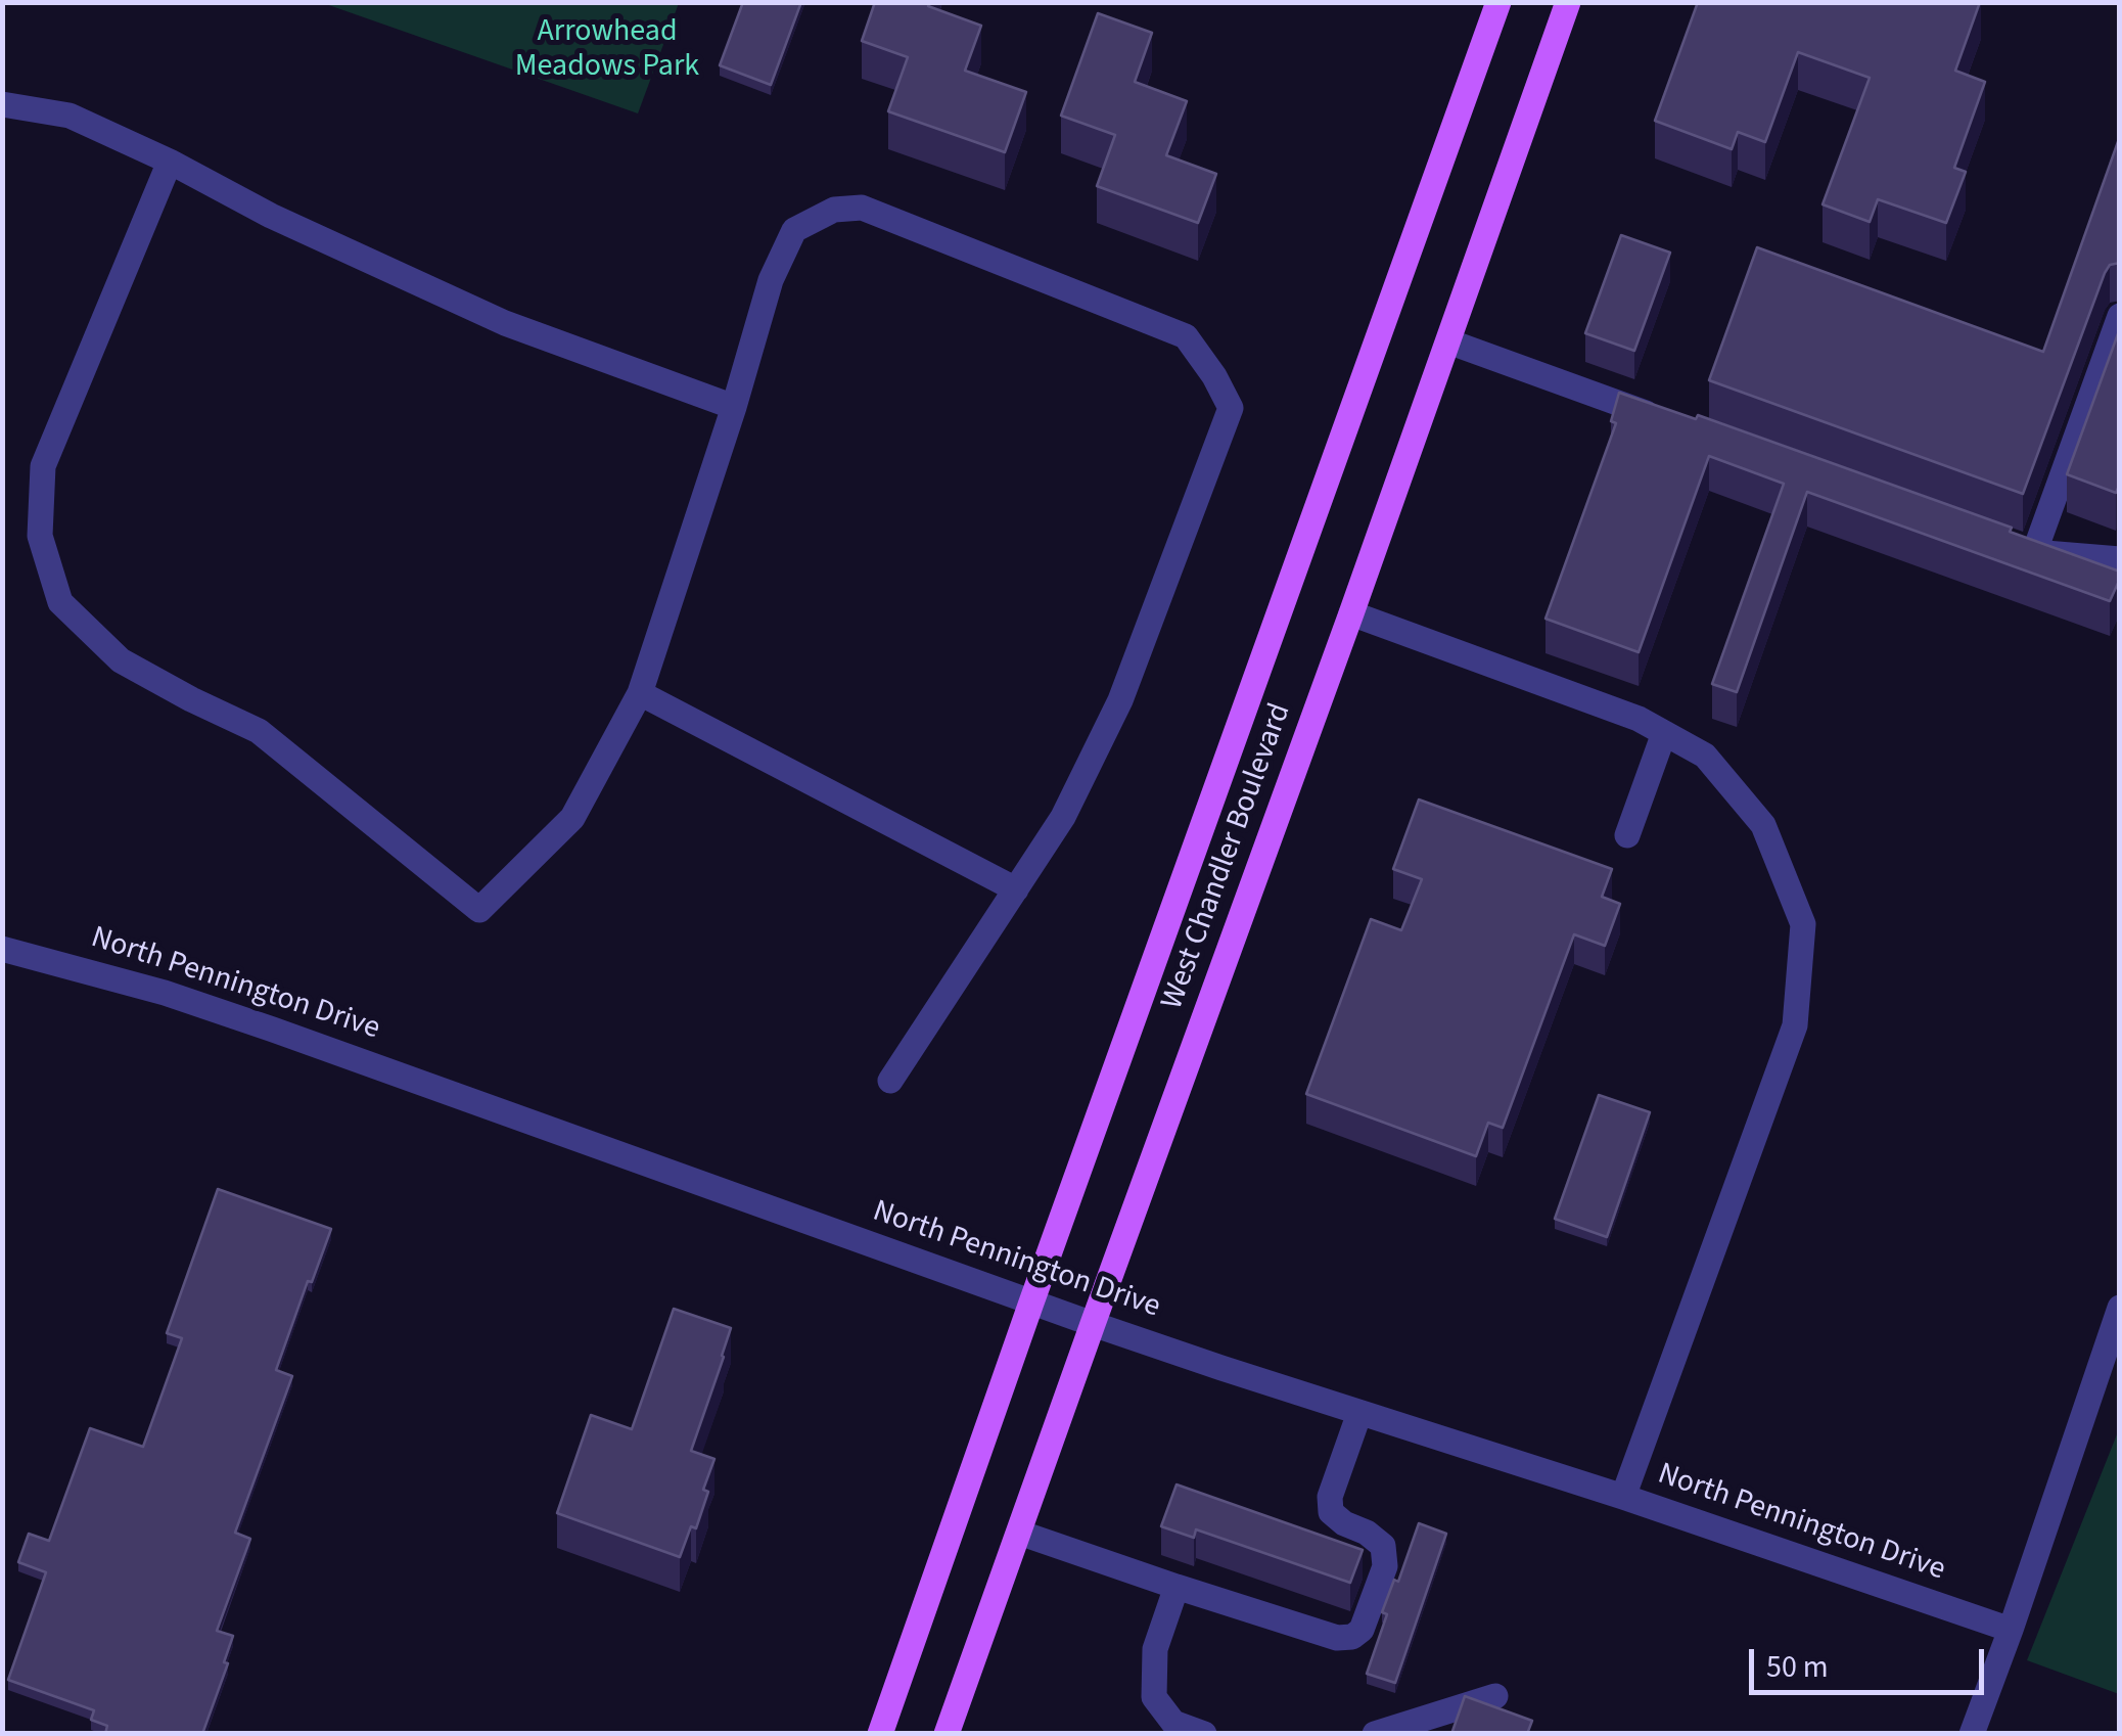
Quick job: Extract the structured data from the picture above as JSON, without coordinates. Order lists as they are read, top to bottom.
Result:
{
  "streets": {
    "main road": ["West Chandler Boulevard"],
    "street": ["North Pennington Drive"]
  },
  "crossings": [
    ["West Chandler Boulevard", "North Pennington Drive"]
  ],
  "parks": ["Arrowhead Meadows Park"],
  "scale_bar": "50 m"
}
